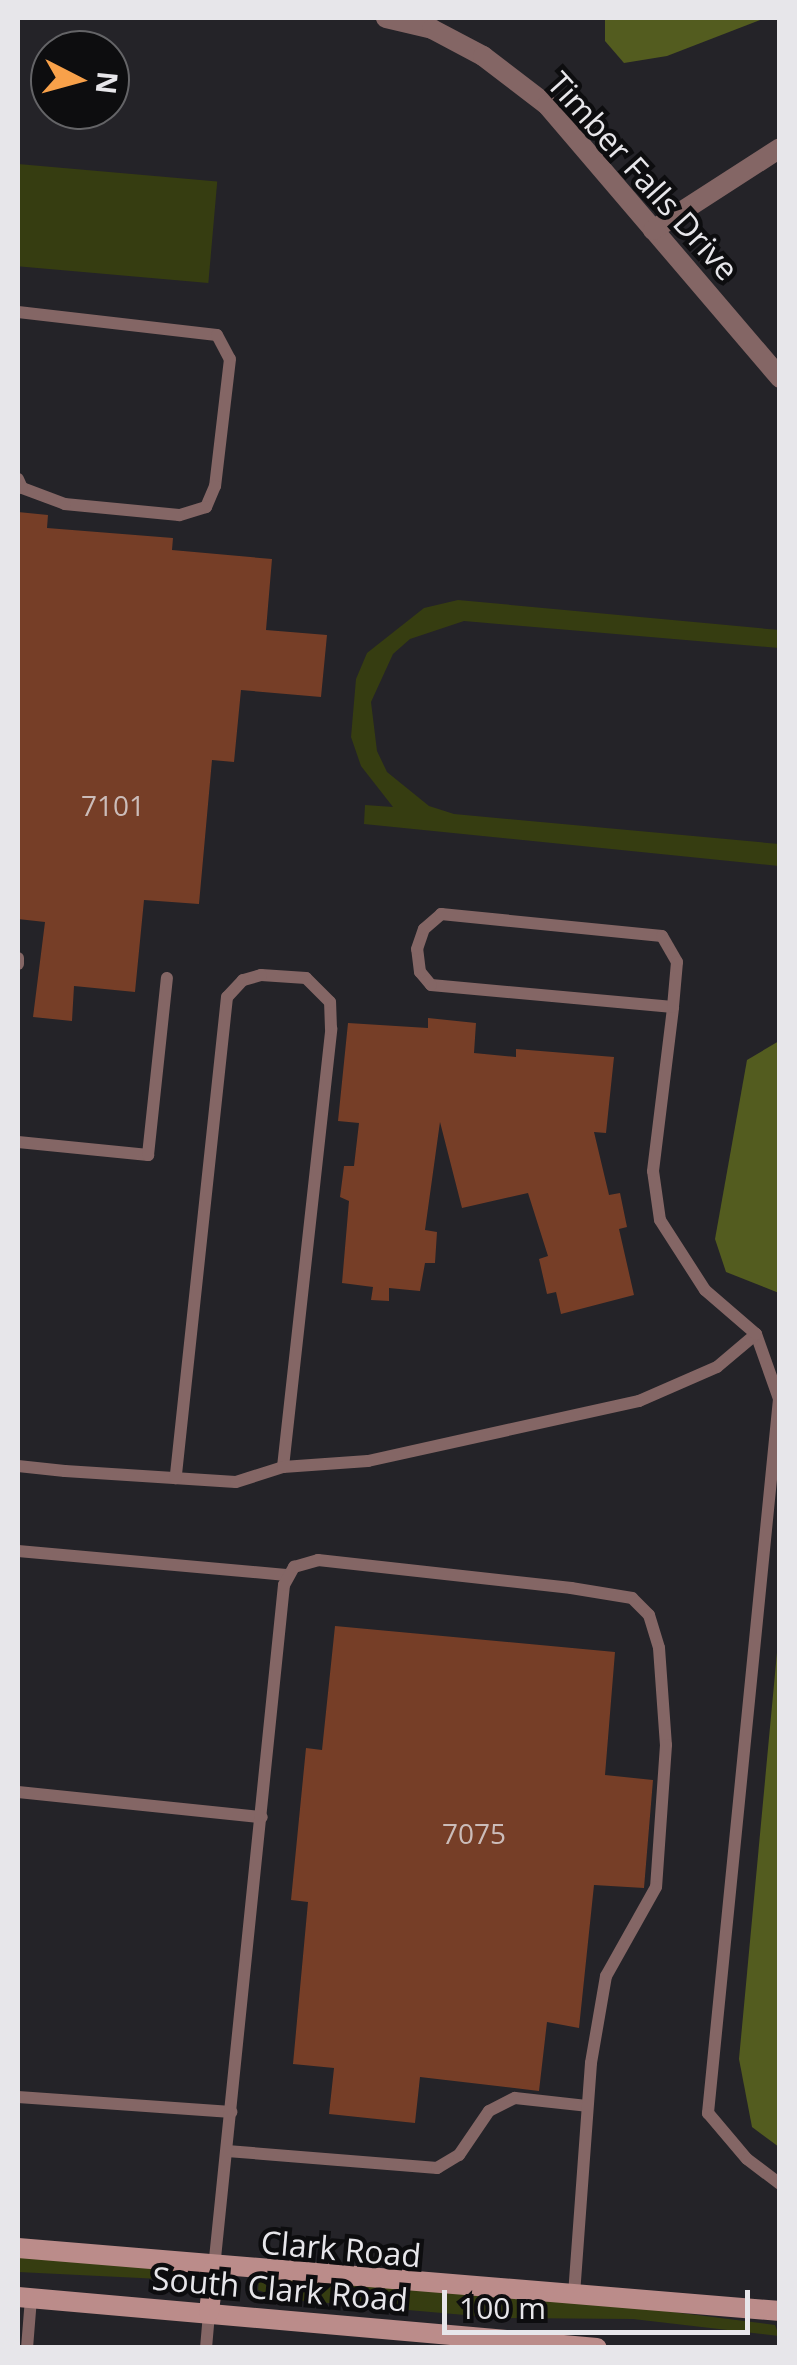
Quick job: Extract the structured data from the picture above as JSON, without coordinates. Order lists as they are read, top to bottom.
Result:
{
  "streets": {
    "main road": ["Clark Road", "South Clark Road"],
    "street": ["Timber Falls Drive"]
  },
  "house_numbers": ["7101", "7075"],
  "scale_bar": "100 m",
  "north": "right"
}
